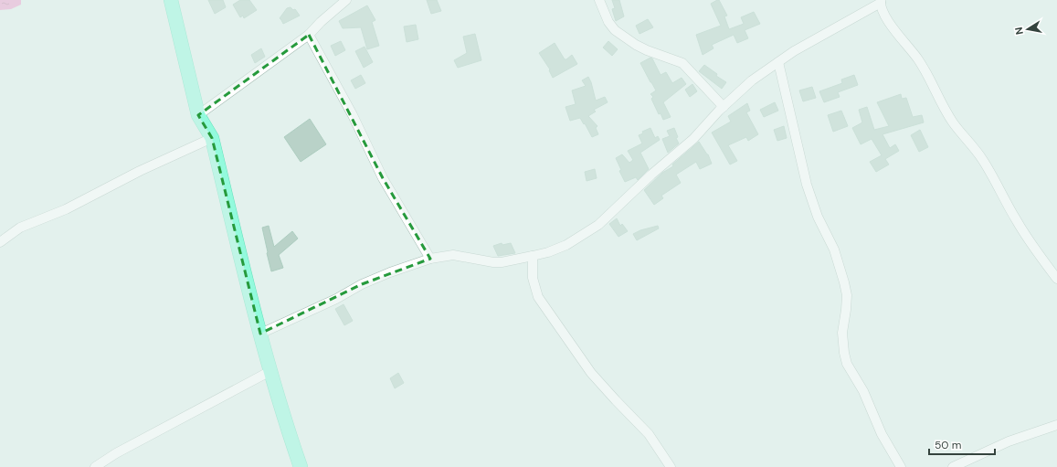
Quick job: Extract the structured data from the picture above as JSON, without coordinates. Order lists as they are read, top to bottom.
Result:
{
  "scale_bar": "50 m",
  "north": "left"
}
